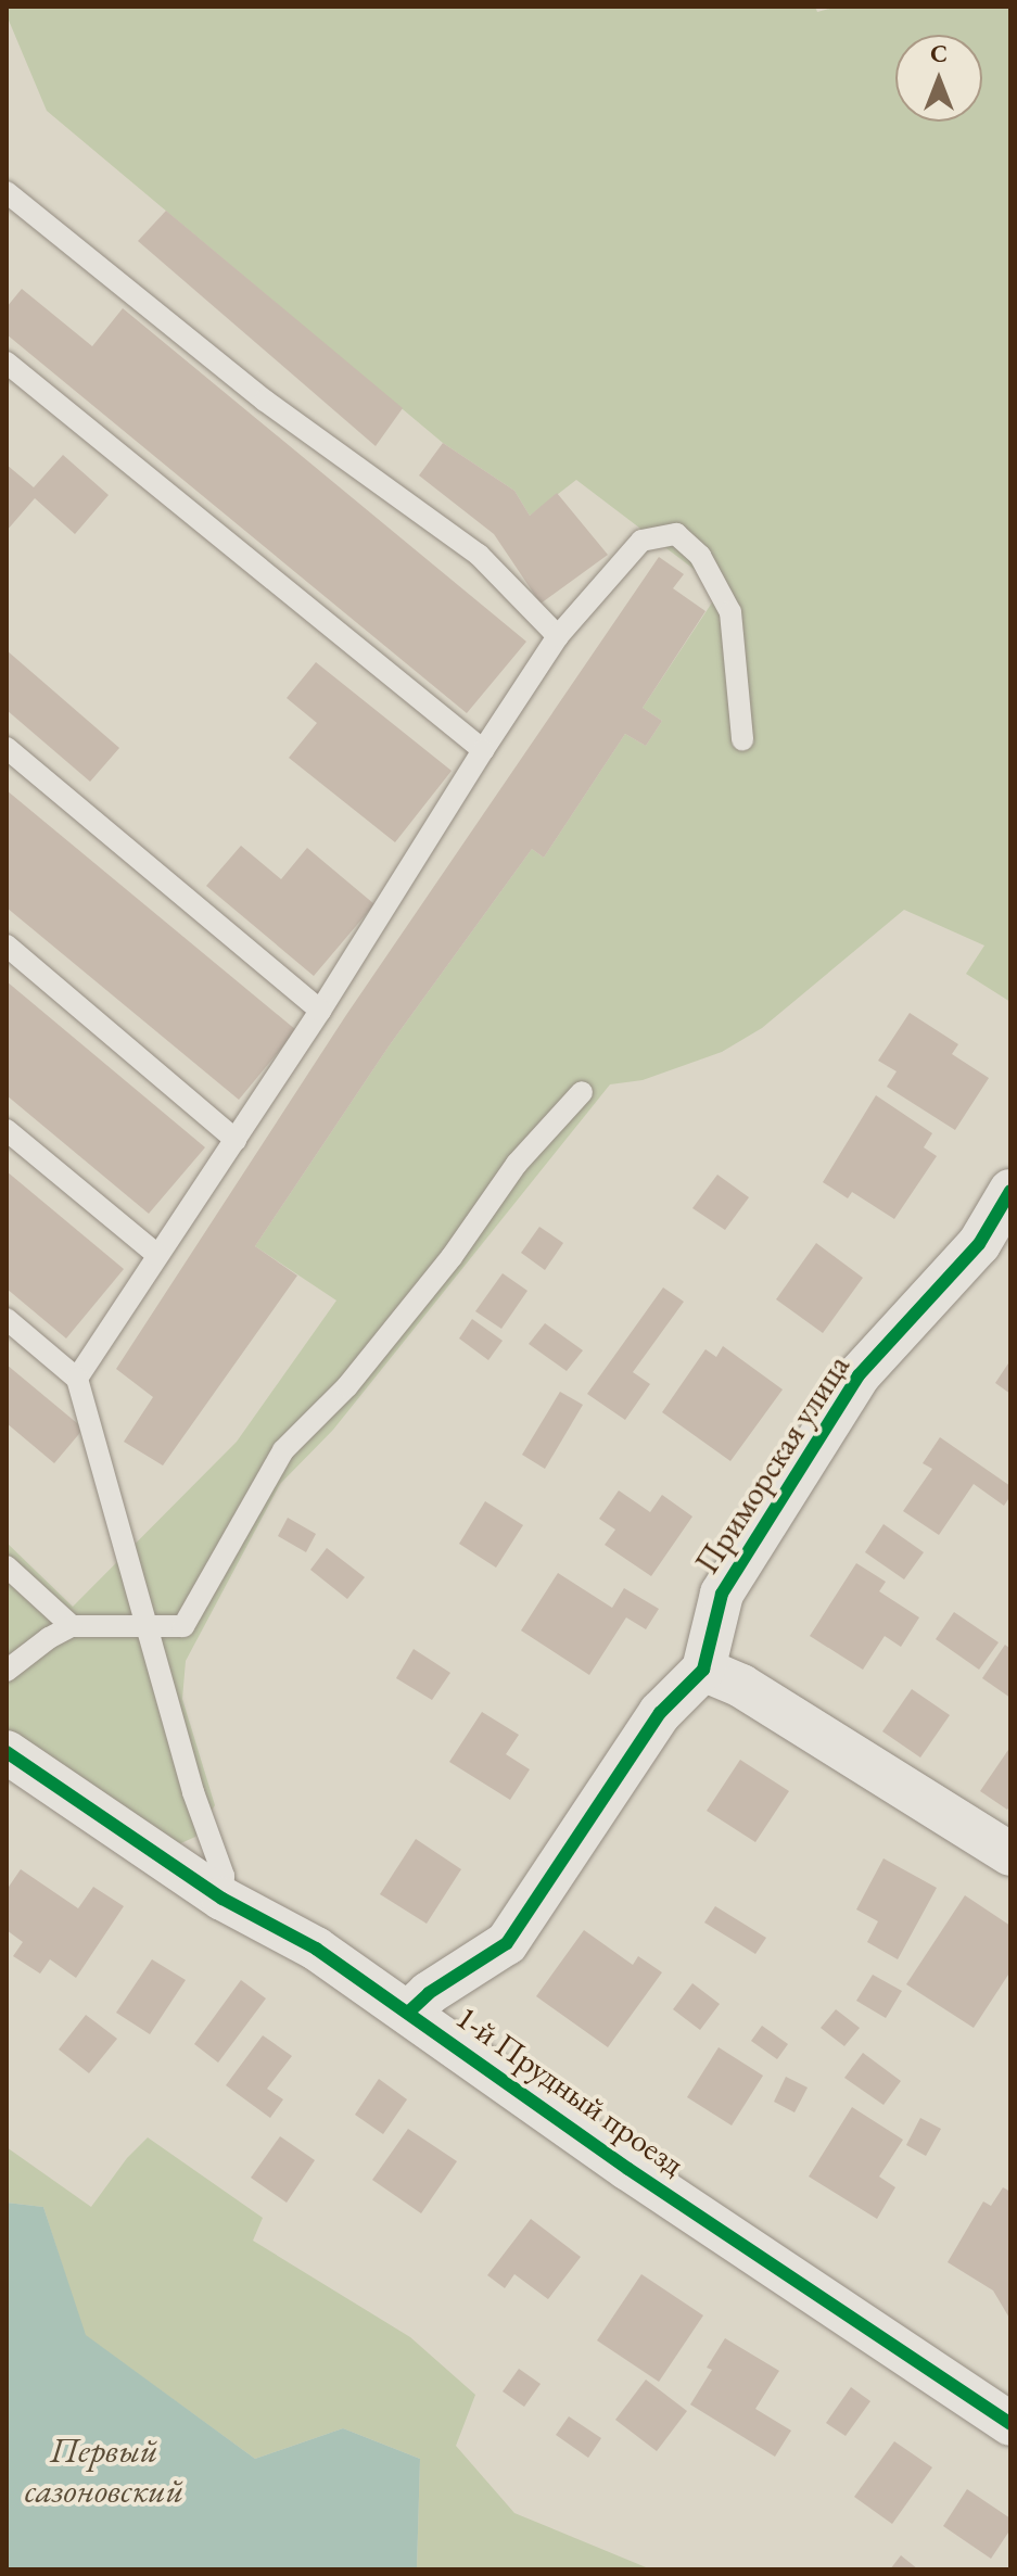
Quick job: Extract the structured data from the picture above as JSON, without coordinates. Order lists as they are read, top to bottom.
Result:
{
  "streets": {
    "street": ["Приморская улица", "1-й Прудный проезд"]
  },
  "water": ["Первый сазоновский"],
  "north": "top"
}
